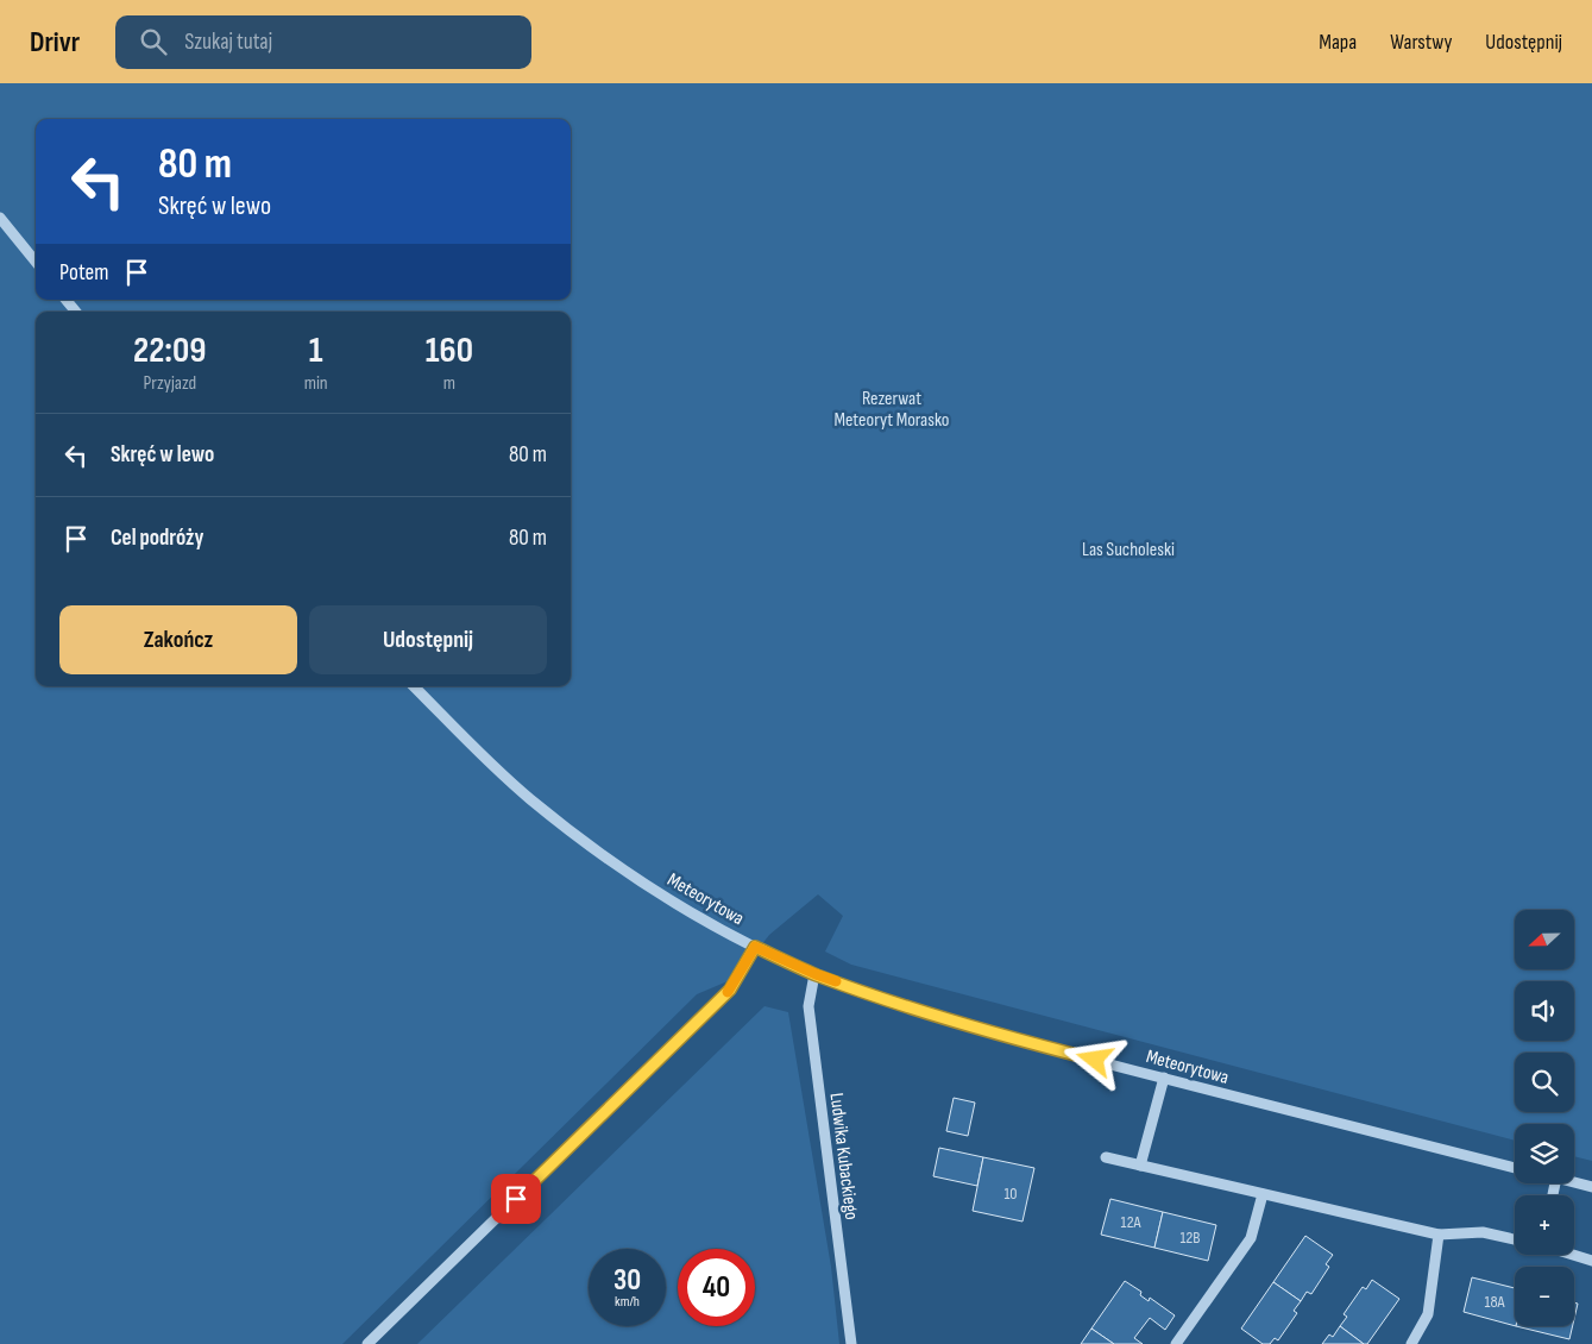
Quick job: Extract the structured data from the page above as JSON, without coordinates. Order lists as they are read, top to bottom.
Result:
{
  "streets": {
    "street": ["Meteorytowa", "Ludwika Kubackiego"]
  },
  "crossings": [
    ["Meteorytowa", "Ludwika Kubackiego"]
  ],
  "parks": ["Rezerwat Meteoryt Morasko", "Las Sucholeski"],
  "house_numbers": [
    "10",
    "12A",
    "12B",
    "18A"
  ],
  "north": "left",
  "page": {
    "header": "Drivr",
    "search": "Szukaj tutaj",
    "nav": ["Mapa", "Warstwy", "Udostępnij"],
    "turn": ["80 m", "Skręć w lewo"],
    "then": "Potem",
    "eta": [
      "22:09",
      "Przyjazd",
      "1",
      "min",
      "160",
      "m"
    ],
    "list": [
      {
        "name": "Skręć w lewo",
        "value": "80 m"
      },
      {
        "name": "Cel podróży",
        "value": "80 m"
      }
    ],
    "buttons": ["Zakończ", "Udostępnij"],
    "map_buttons": ["+", "−"],
    "speed": "30 km/h",
    "limit": "40"
  }
}
